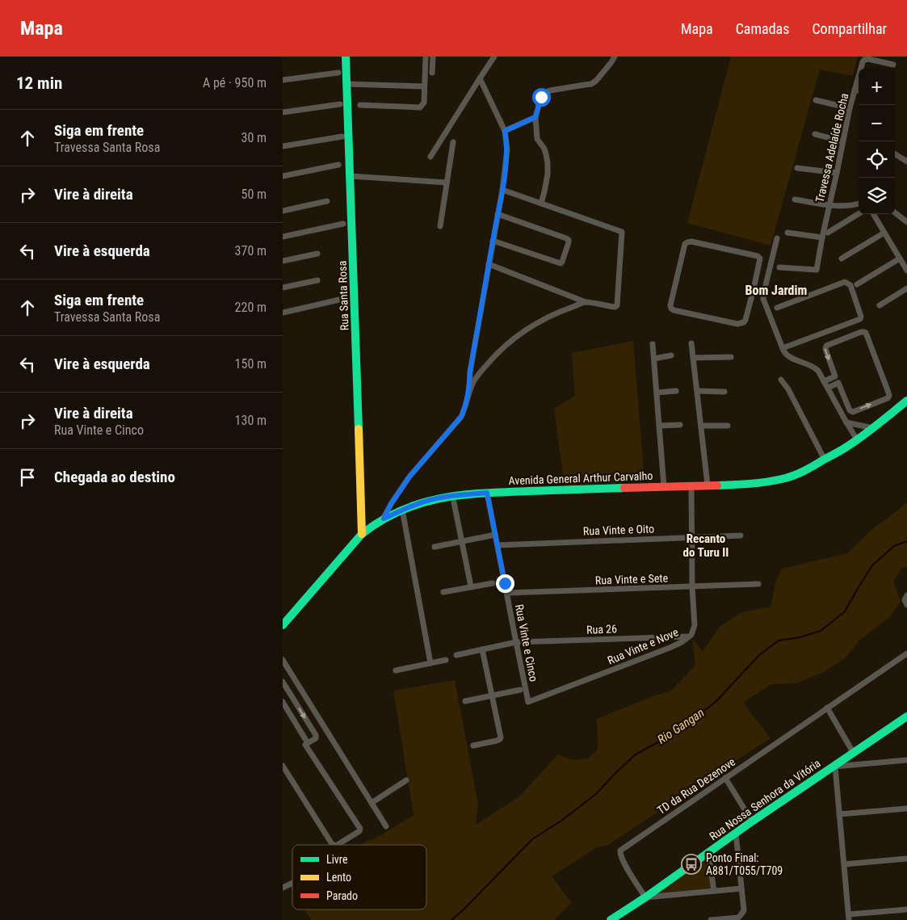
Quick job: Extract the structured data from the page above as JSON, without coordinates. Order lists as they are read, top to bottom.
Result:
{
  "streets": {
    "street": [
      "Travessa Adelaíde Rocha",
      "Rua Santa Rosa",
      "Avenida General Arthur Carvalho",
      "Rua Vinte e Oito",
      "Rua Vinte e Sete",
      "Rua 26",
      "Rua Vinte e Cinco",
      "Rua Vinte e Nove",
      "TD da Rua Dezenove",
      "Rua Nossa Senhora da Vitória"
    ]
  },
  "crossings": [
    ["Rua Santa Rosa", "Avenida General Arthur Carvalho"],
    ["Avenida General Arthur Carvalho", "Rua Vinte e Cinco"],
    ["Avenida General Arthur Carvalho", "Rua Vinte e Nove"],
    ["Rua Vinte e Oito", "Rua Vinte e Cinco"],
    ["Rua Vinte e Oito", "Rua Vinte e Nove"],
    ["Rua Vinte e Sete", "Rua Vinte e Cinco"],
    ["Rua Vinte e Sete", "Rua Vinte e Nove"],
    ["Rua 26", "Rua Vinte e Cinco"],
    ["Rua 26", "Rua Vinte e Nove"],
    ["Rua Vinte e Cinco", "Rua Vinte e Nove"],
    ["TD da Rua Dezenove", "Rua Nossa Senhora da Vitória"]
  ],
  "districts": ["Bom Jardim", "Recanto do Turu II"],
  "water": ["Rio Gangan"],
  "places": {
    "bus stop": ["Ponto Final: A881/T055/T709"]
  },
  "legend": ["Livre", "Lento", "Parado"],
  "page": {
    "header": "Mapa",
    "nav": ["Mapa", "Camadas", "Compartilhar"],
    "heading": ["12 min", "A pé · 950 m"],
    "map_buttons": ["+", "−"],
    "list": [
      ["Siga em frente", "Travessa Santa Rosa", "30 m"],
      ["Vire à direita", "50 m"],
      ["Vire à esquerda", "370 m"],
      ["Siga em frente", "Travessa Santa Rosa", "220 m"],
      ["Vire à esquerda", "150 m"],
      ["Vire à direita", "Rua Vinte e Cinco", "130 m"],
      "Chegada ao destino"
    ]
  }
}
